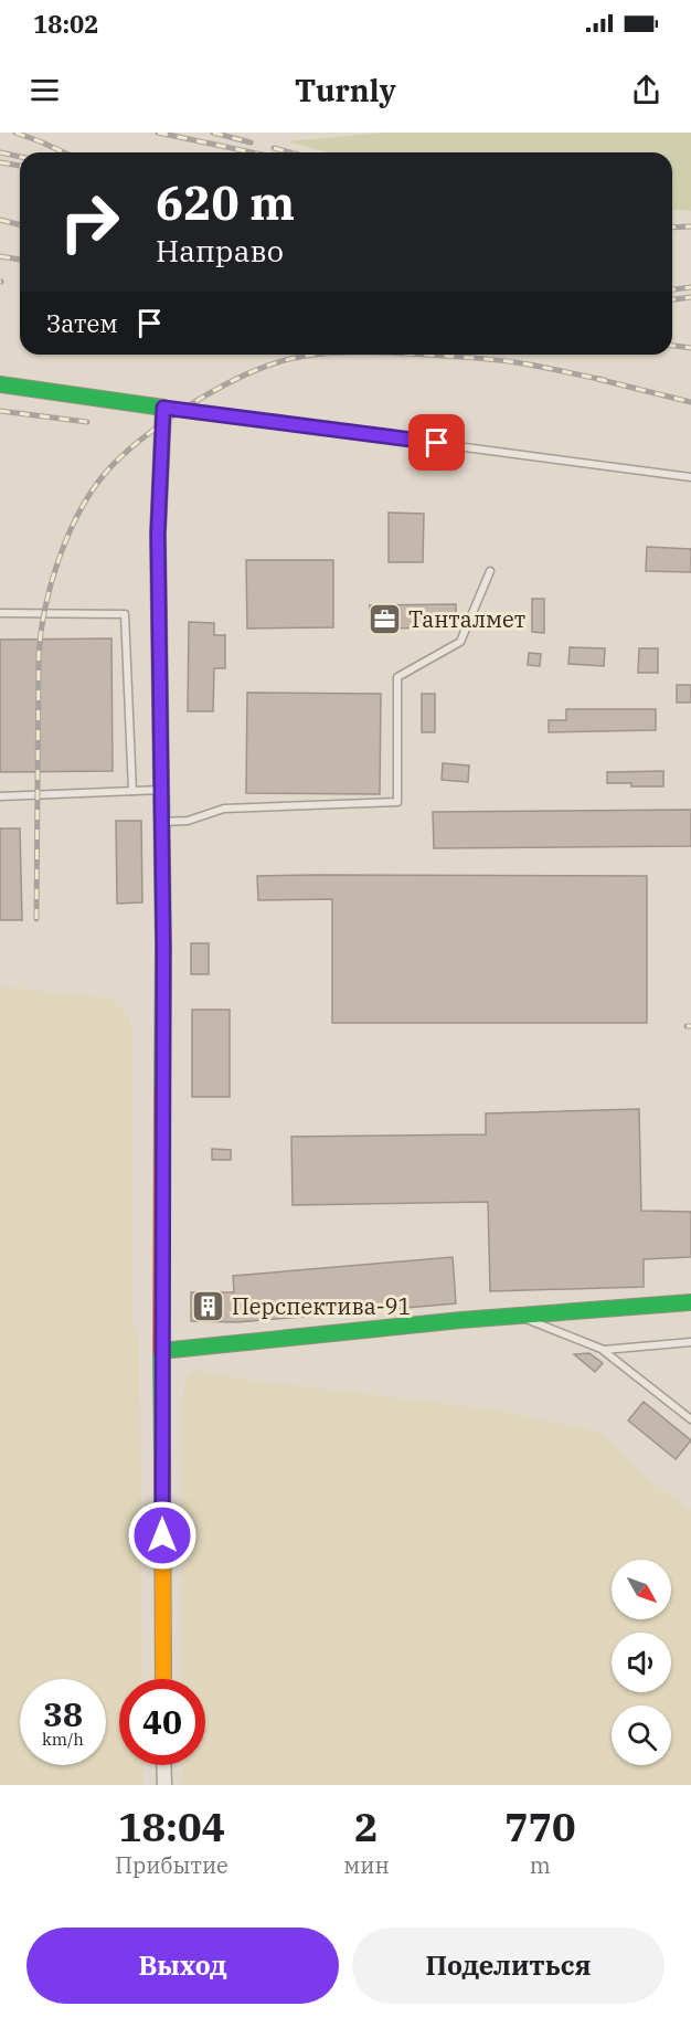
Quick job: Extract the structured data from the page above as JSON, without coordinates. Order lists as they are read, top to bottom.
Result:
{
  "places": {
    "office": ["Танталмет"],
    "building": ["Перспектива-91"]
  },
  "north": "bottom right",
  "page": {
    "status": "18:02",
    "header": "Turnly",
    "turn": ["620 m", "Направо"],
    "then": "Затем",
    "speed": "38 km/h",
    "limit": "40",
    "eta": [
      "18:04",
      "Прибытие",
      "2",
      "мин",
      "770",
      "m"
    ],
    "buttons": ["Выход", "Поделиться"]
  }
}
